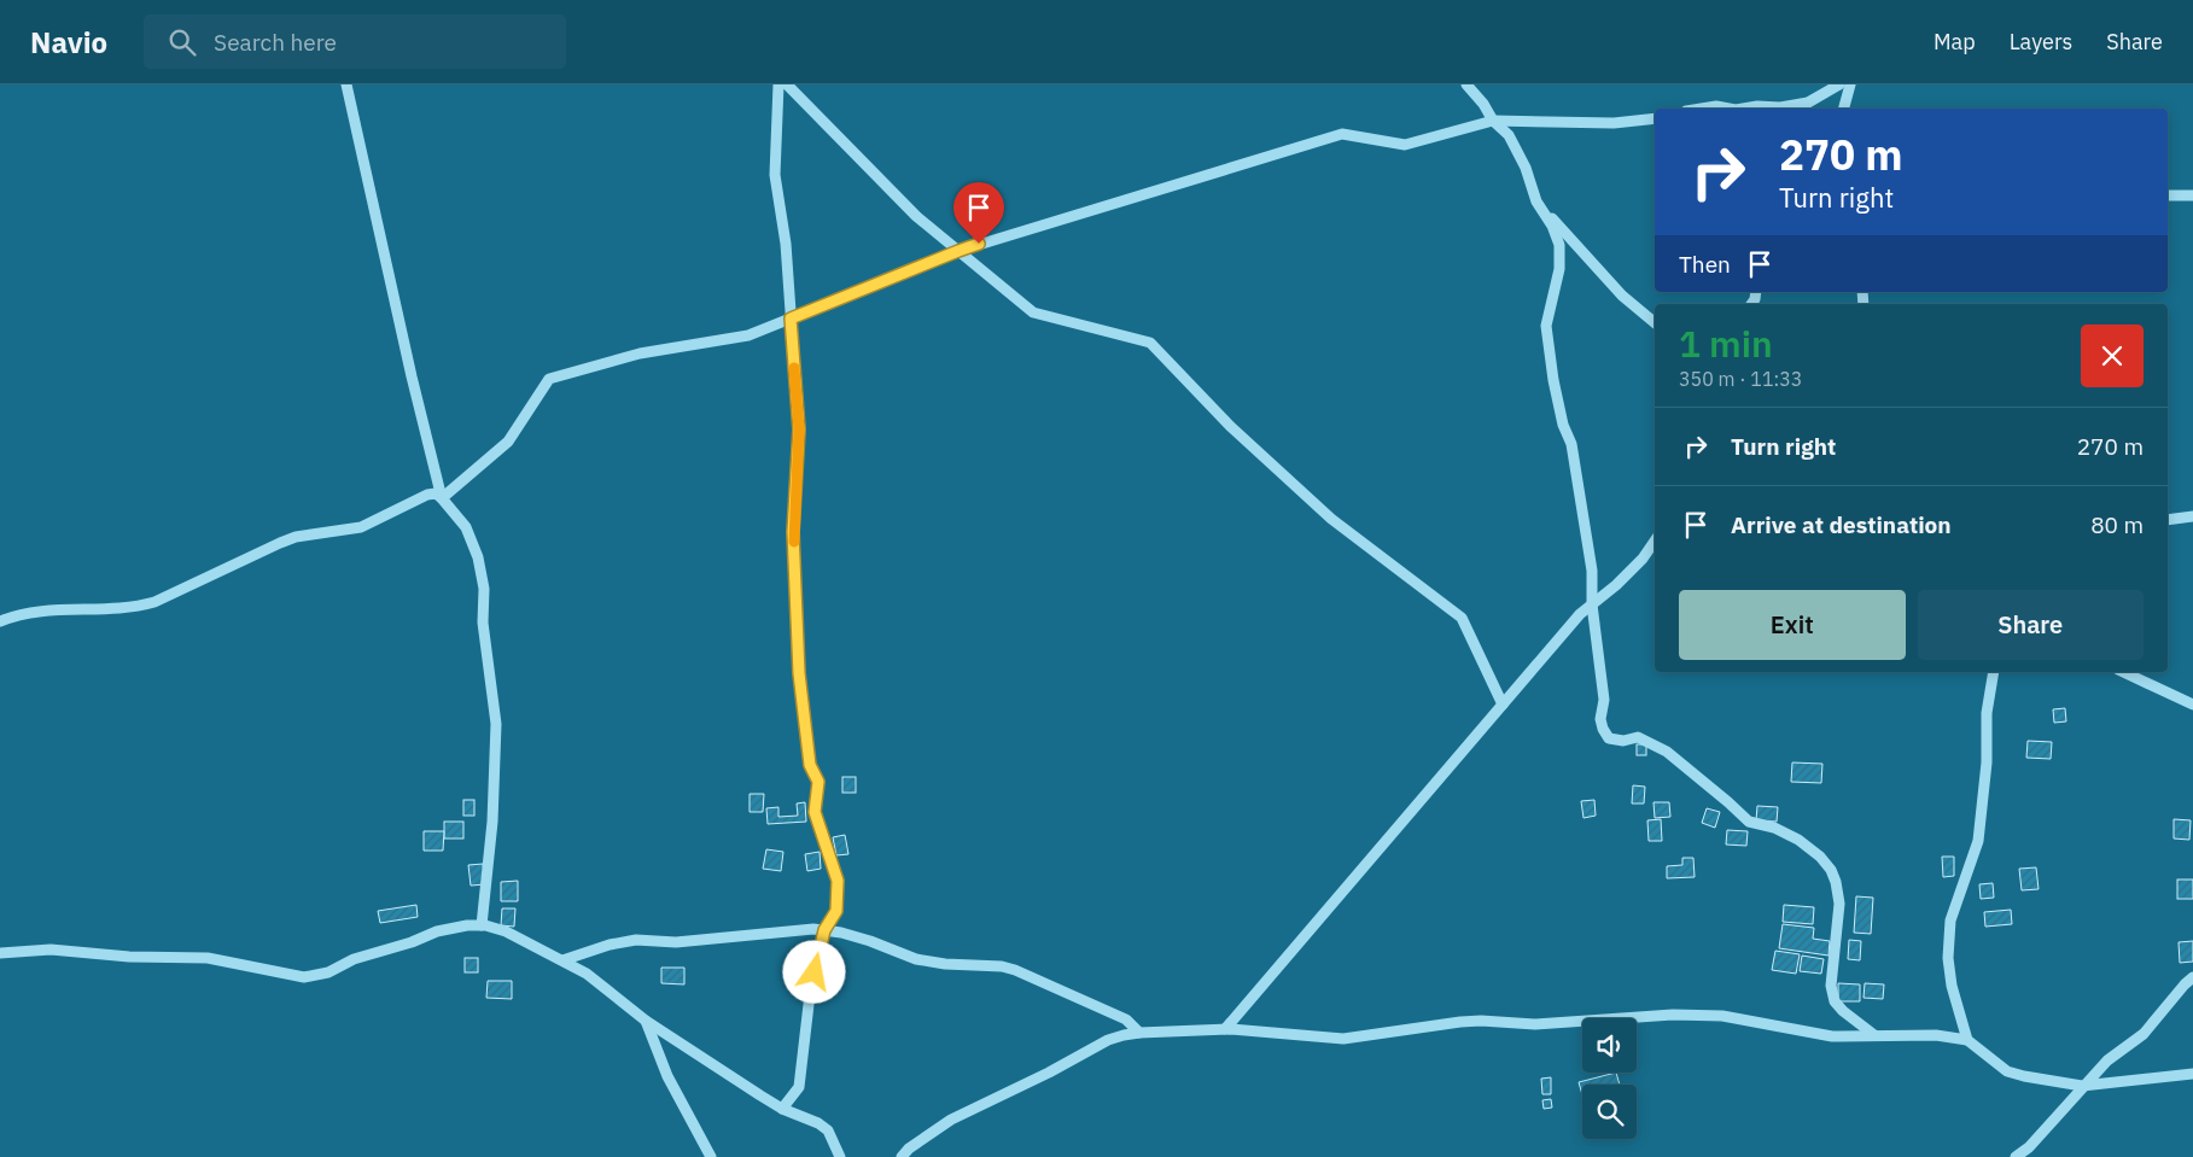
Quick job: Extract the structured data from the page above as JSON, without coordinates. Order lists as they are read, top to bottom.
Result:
{
  "page": {
    "header": "Navio",
    "search": "Search here",
    "nav": ["Map", "Layers", "Share"],
    "turn": ["270 m", "Turn right"],
    "then": "Then",
    "heading": ["1 min", "350 m · 11:33"],
    "list": [
      {
        "name": "Turn right",
        "value": "270 m"
      },
      {
        "name": "Arrive at destination",
        "value": "80 m"
      }
    ],
    "buttons": ["Exit", "Share"]
  }
}
